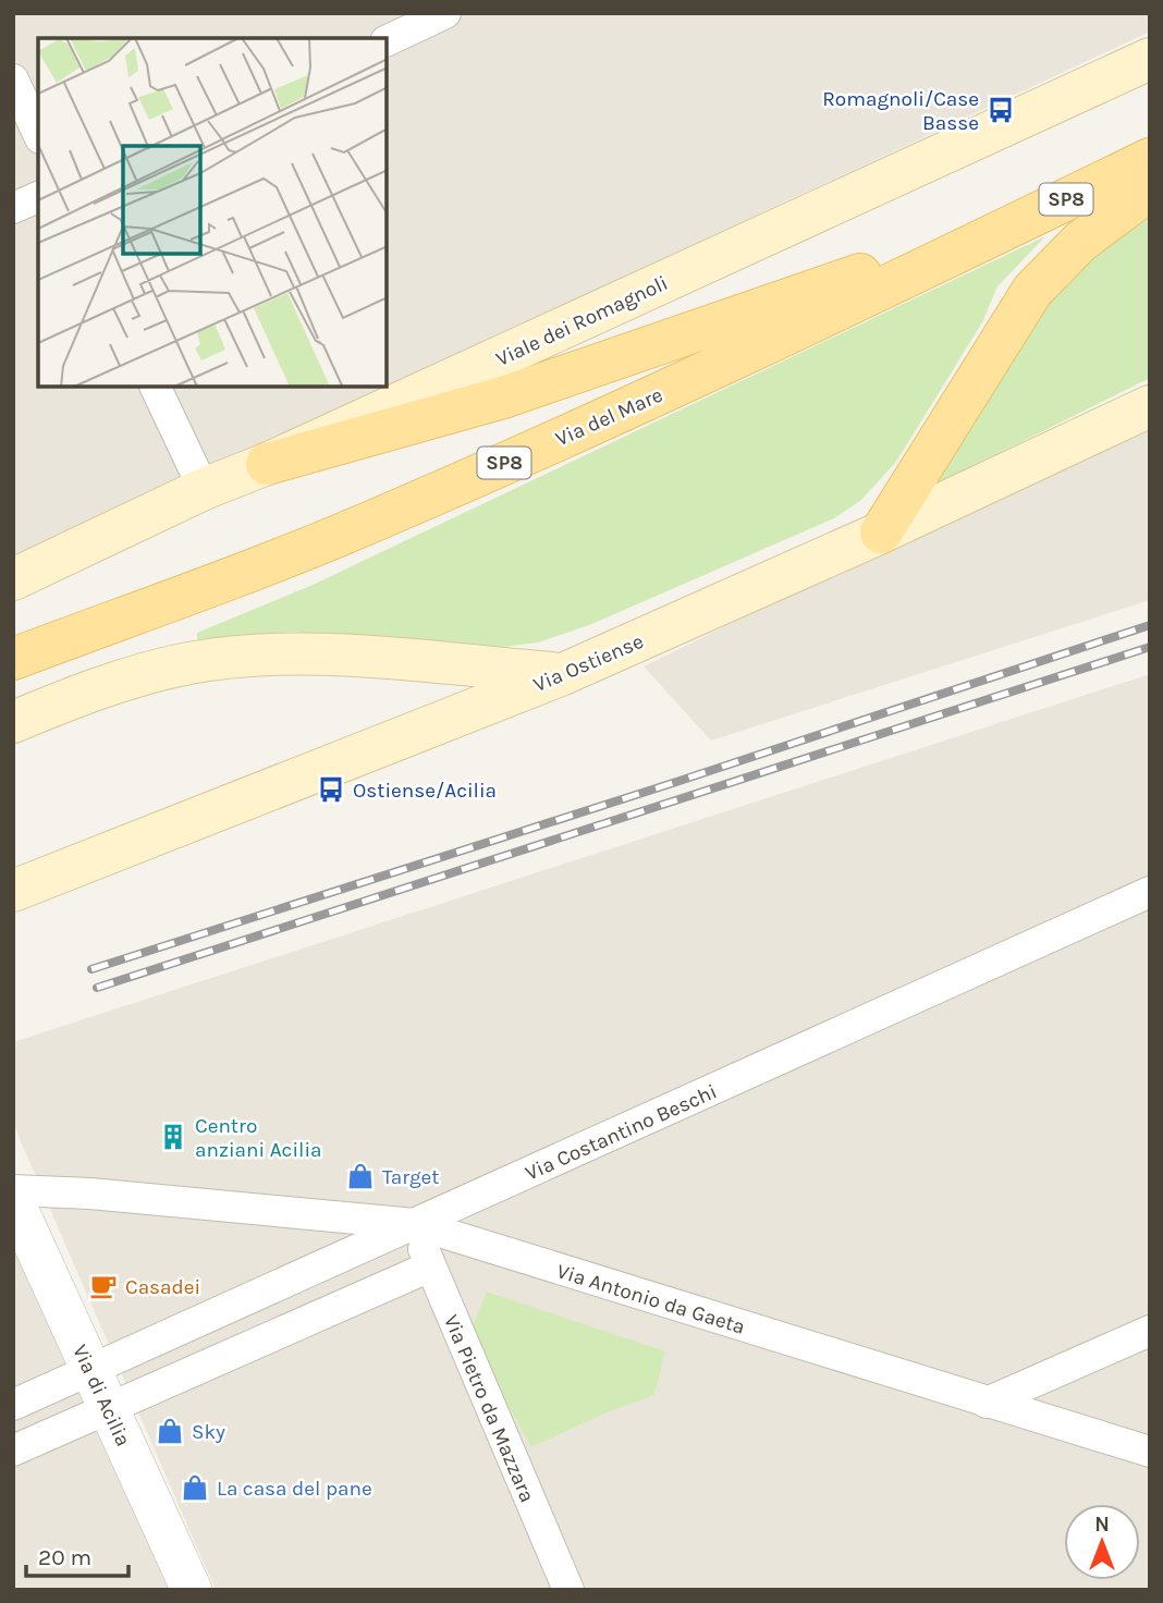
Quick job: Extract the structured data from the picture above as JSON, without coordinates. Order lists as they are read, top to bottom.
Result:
{
  "streets": {
    "main road": [
      "SP8",
      "Viale dei Romagnoli",
      "Via del Mare",
      "Via Ostiense"
    ],
    "street": [
      "Via Costantino Beschi",
      "Via Antonio da Gaeta",
      "Via di Acilia",
      "Via Pietro da Mazzara"
    ]
  },
  "crossings": [
    ["Via Costantino Beschi", "Via Antonio da Gaeta"],
    ["Via Costantino Beschi", "Via di Acilia"],
    ["Via Costantino Beschi", "Via Pietro da Mazzara"],
    ["Via Antonio da Gaeta", "Via Pietro da Mazzara"]
  ],
  "places": {
    "bus stop": ["Romagnoli/Case Basse", "Ostiense/Acilia"],
    "building": ["Centro anziani Acilia"],
    "shop": ["Target", "Sky", "La casa del pane"],
    "cafe": ["Casadei"]
  },
  "scale_bar": "20 m",
  "north": "top"
}
